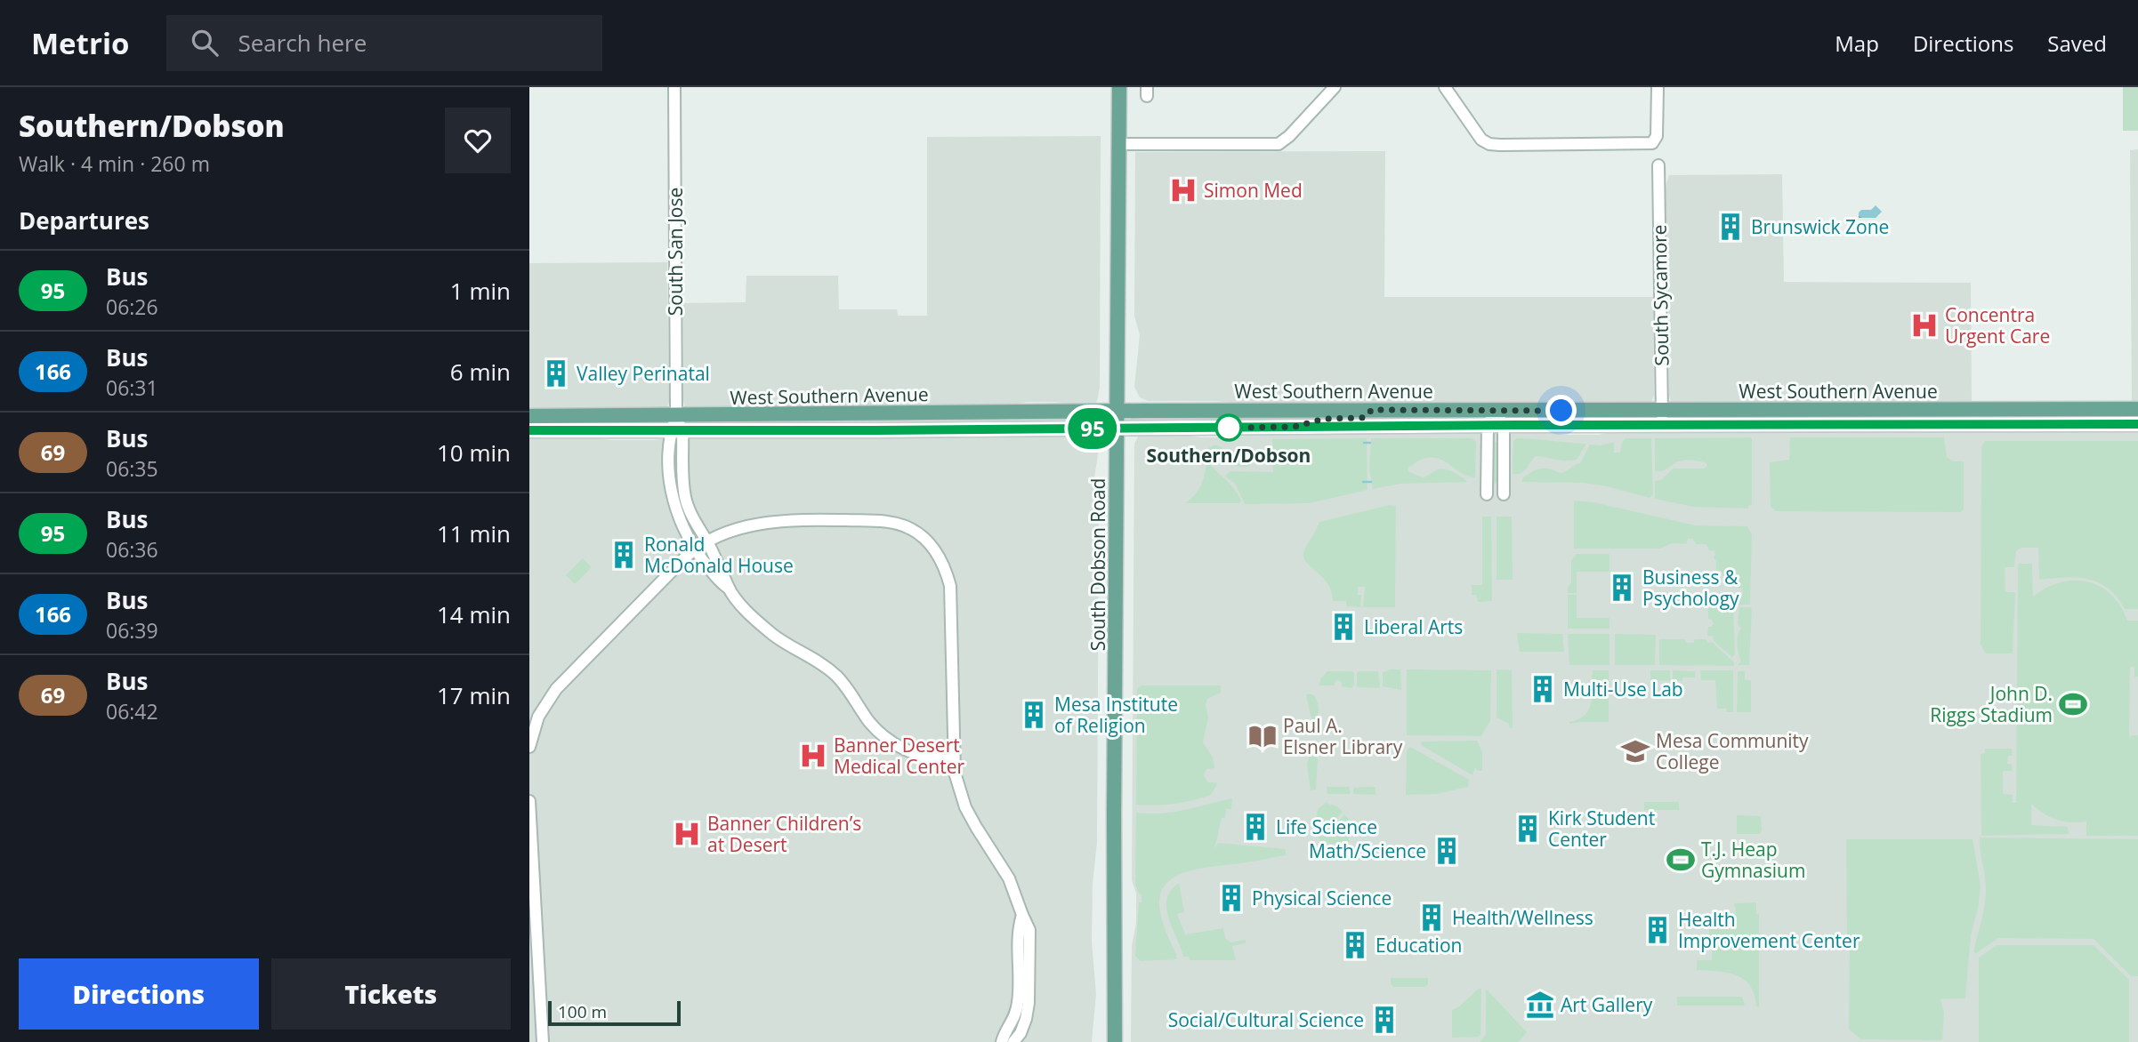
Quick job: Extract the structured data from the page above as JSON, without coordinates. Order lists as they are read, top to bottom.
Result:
{
  "streets": {
    "main road": ["West Southern Avenue", "South Dobson Road"],
    "street": ["South San Jose", "South Sycamore"]
  },
  "crossings": [
    ["South San Jose", "West Southern Avenue"],
    ["South Sycamore", "West Southern Avenue"],
    ["West Southern Avenue", "South Dobson Road"]
  ],
  "places": {
    "hospital": [
      "Simon Med",
      "Concentra Urgent Care",
      "Banner Desert Medical Center",
      "Banner Children’s at Desert"
    ],
    "building": [
      "Brunswick Zone",
      "Valley Perinatal",
      "Ronald McDonald House",
      "Business & Psychology",
      "Liberal Arts",
      "Multi-Use Lab",
      "Mesa Institute of Religion",
      "Life Science",
      "Kirk Student Center",
      "Math/Science",
      "Physical Science",
      "Health/Wellness",
      "Health Improvement Center",
      "Education",
      "Social/Cultural Science"
    ],
    "other": ["Southern/Dobson"],
    "sports": ["John D. Riggs Stadium", "T.J. Heap Gymnasium"],
    "library": ["Paul A. Elsner Library"],
    "school or university": ["Mesa Community College"],
    "museum": ["Art Gallery"]
  },
  "lines": ["bus line 95"],
  "scale_bar": "100 m",
  "page": {
    "header": "Metrio",
    "search": "Search here",
    "nav": ["Map", "Directions", "Saved"],
    "heading": [
      ["Southern/Dobson", "Walk · 4 min · 260 m"],
      "Departures"
    ],
    "on_map": "95",
    "list": [
      {
        "mark": "95",
        "name": "Bus",
        "note": "06:26",
        "value": "1 min"
      },
      {
        "mark": "166",
        "name": "Bus",
        "note": "06:31",
        "value": "6 min"
      },
      {
        "mark": "69",
        "name": "Bus",
        "note": "06:35",
        "value": "10 min"
      },
      {
        "mark": "95",
        "name": "Bus",
        "note": "06:36",
        "value": "11 min"
      },
      {
        "mark": "166",
        "name": "Bus",
        "note": "06:39",
        "value": "14 min"
      },
      {
        "mark": "69",
        "name": "Bus",
        "note": "06:42",
        "value": "17 min"
      }
    ],
    "buttons": ["Directions", "Tickets"],
    "scale": "100 m"
  }
}
